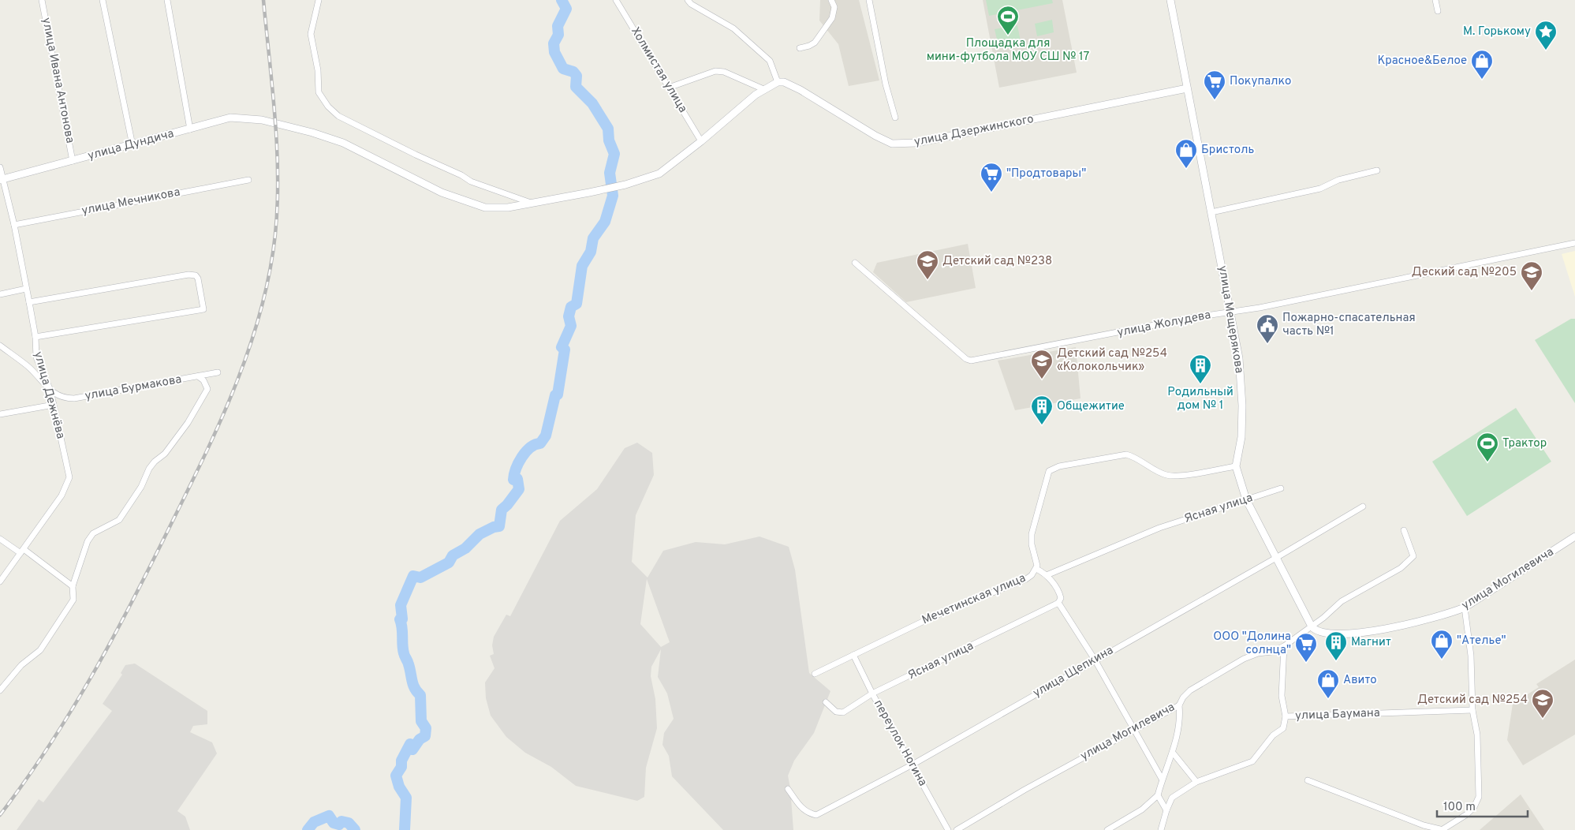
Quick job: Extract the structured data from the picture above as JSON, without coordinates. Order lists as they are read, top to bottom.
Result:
{
  "streets": {
    "street": [
      "Холмистая улица",
      "улица Ивана Антонова",
      "улица Дзержинского",
      "улица Дундича",
      "улица Мечникова",
      "улица Мещерякова",
      "улица Жолудева",
      "улица Бурмакова",
      "улица Дежнёва",
      "Ясная улица",
      "улица Могилевича",
      "Мечетинская улица",
      "улица Щепкина",
      "улица Баумана",
      "переулок Ногина"
    ]
  },
  "crossings": [
    ["Холмистая улица", "улица Дундича"],
    ["улица Ивана Антонова", "улица Дундича"],
    ["улица Дзержинского", "улица Мещерякова"],
    ["улица Дундича", "улица Дежнёва"],
    ["улица Мечникова", "улица Дежнёва"],
    ["улица Мещерякова", "улица Жолудева"],
    ["улица Мещерякова", "Ясная улица"],
    ["улица Мещерякова", "улица Могилевича"],
    ["улица Мещерякова", "Мечетинская улица"],
    ["улица Мещерякова", "улица Щепкина"],
    ["улица Бурмакова", "улица Дежнёва"],
    ["Ясная улица", "переулок Ногина"],
    ["Мечетинская улица", "переулок Ногина"],
    ["улица Щепкина", "переулок Ногина"]
  ],
  "places": {
    "sports": ["Площадка для мини-футбола МОУ СШ № 17", "Трактор"],
    "place": ["М. Горькому"],
    "shop": [
      "Красное&Белое",
      "Бристоль",
      "\"Ателье\"",
      "Авито"
    ],
    "supermarket": ["Покупалко", "\"Продтовары\"", "ООО \"Долина солнца\""],
    "school or university": [
      "Детский сад №238",
      "Деский сад №205",
      "Детский сад №254 «Колокольчик»",
      "Детский сад №254"
    ],
    "public building": ["Пожарно-спасательная часть №1"],
    "building": ["Родильный дом № 1", "Общежитие", "Магнит"]
  },
  "scale_bar": "100 m"
}
